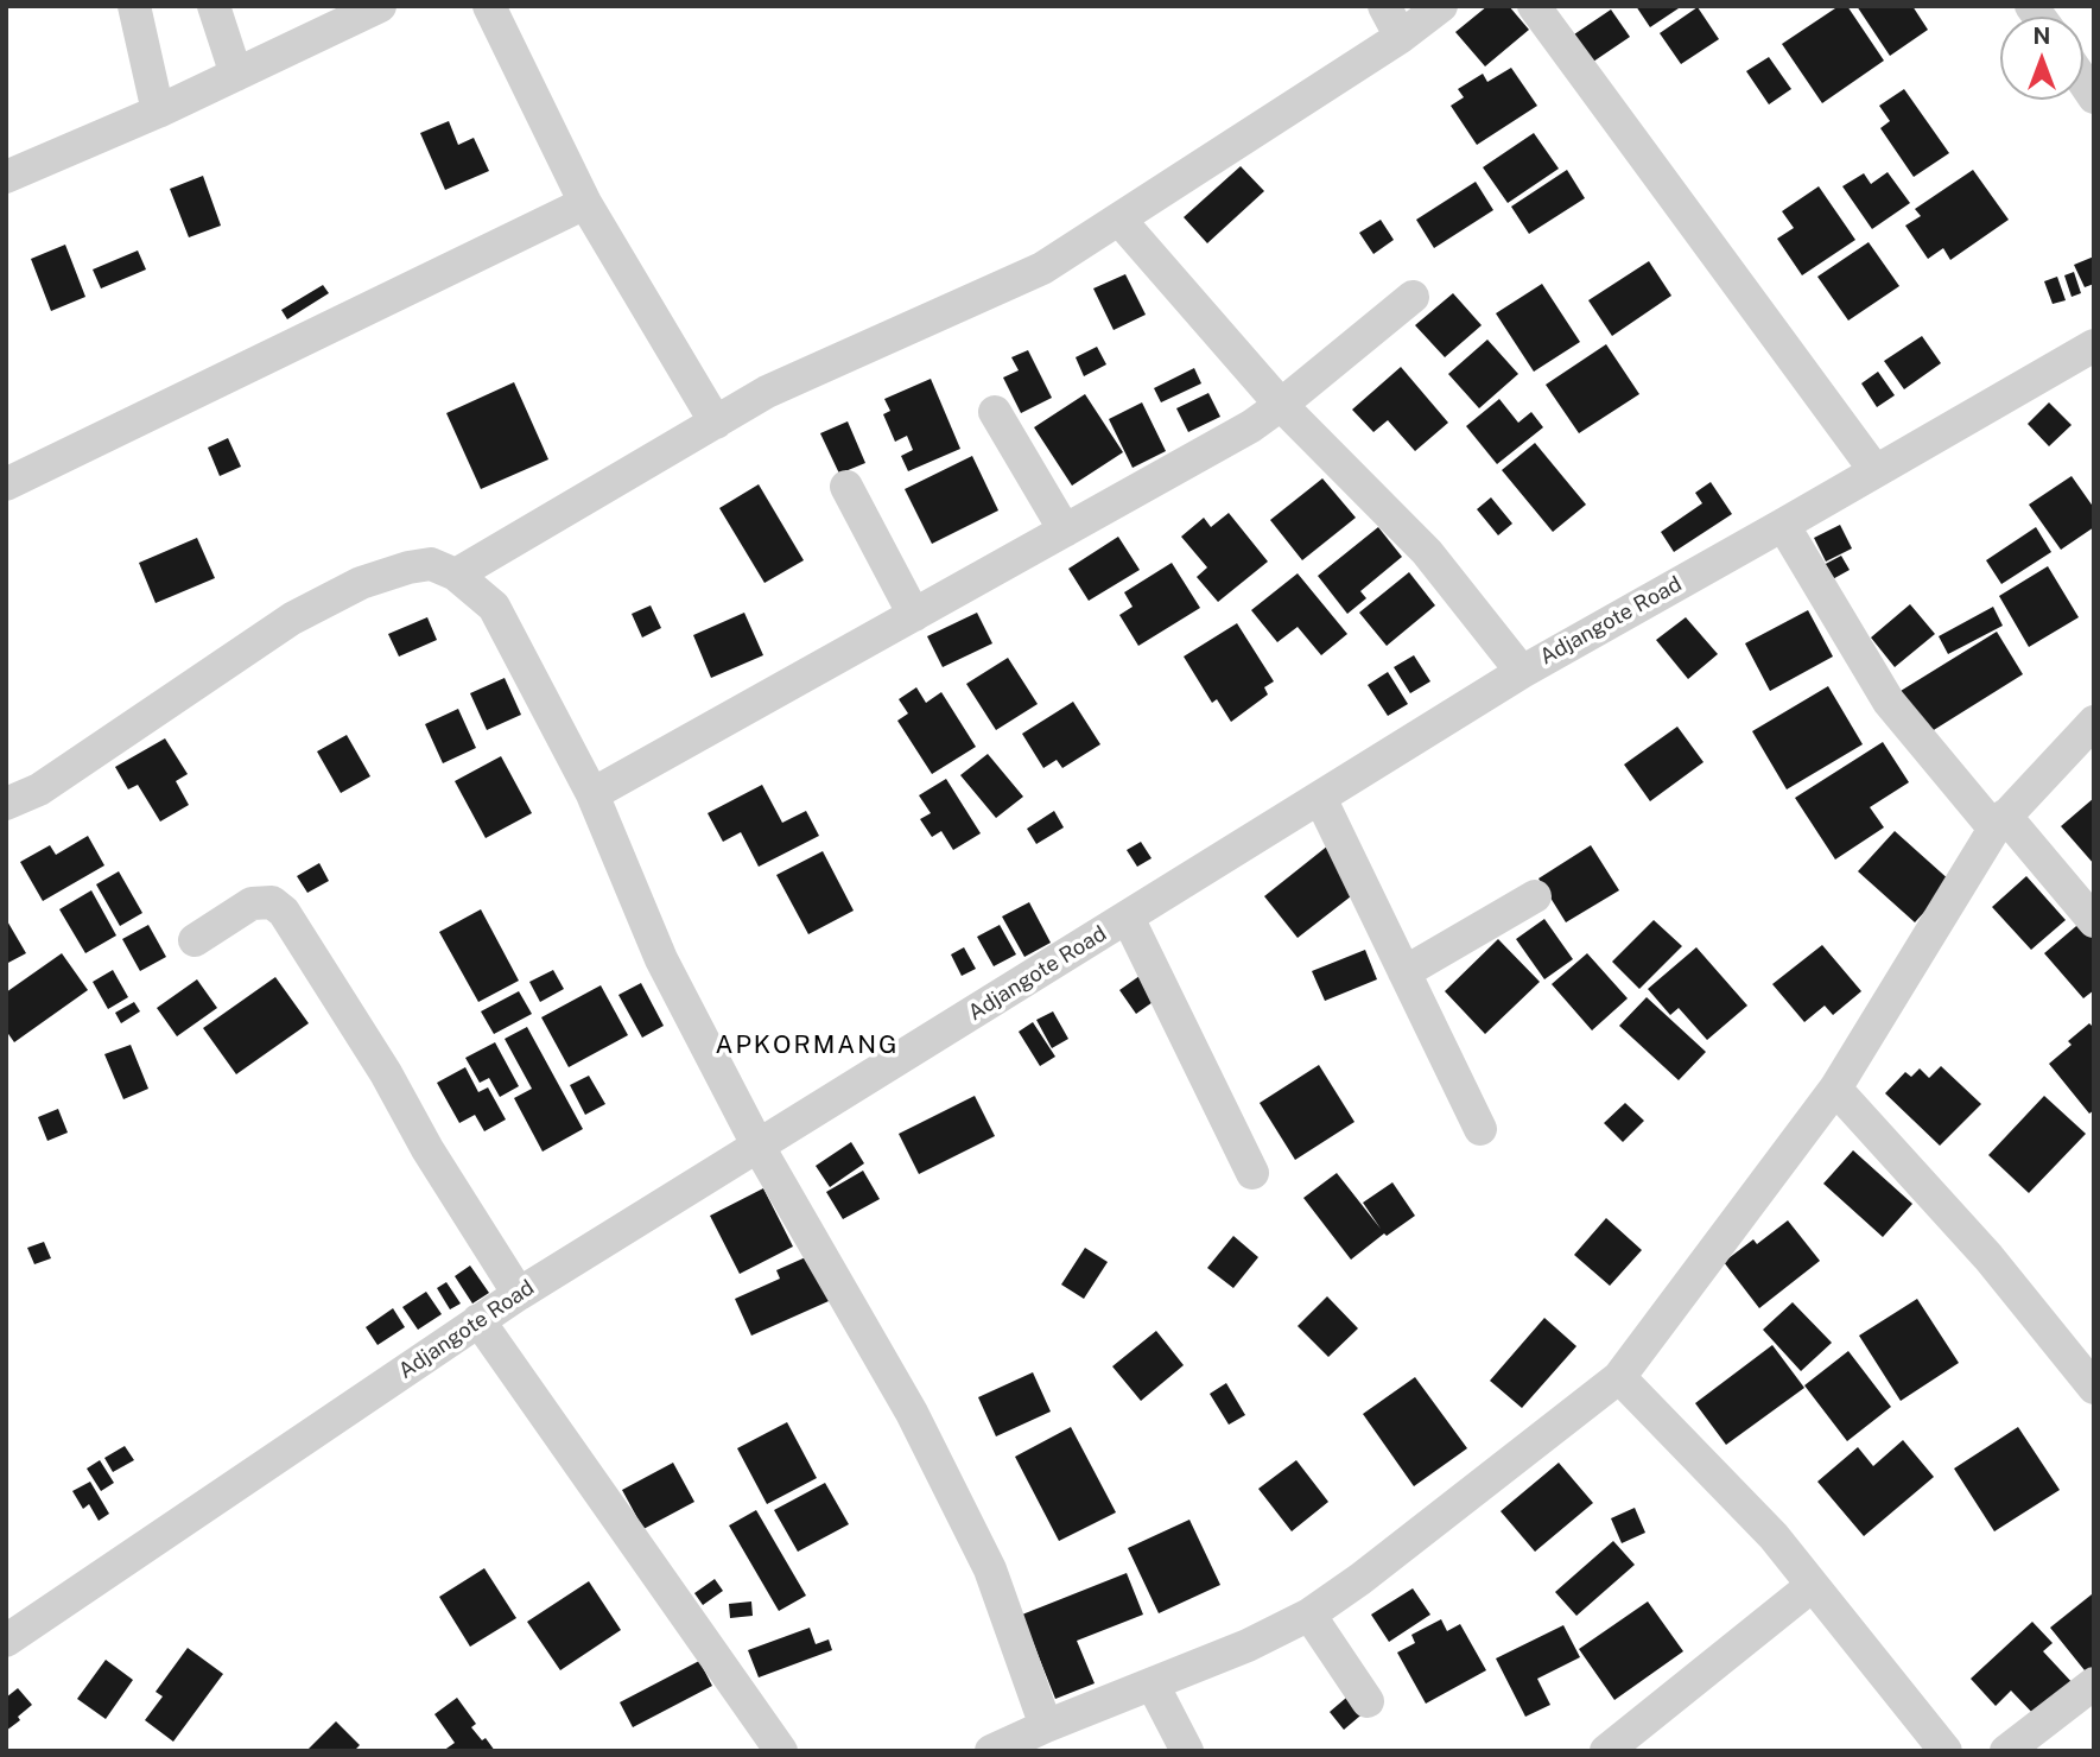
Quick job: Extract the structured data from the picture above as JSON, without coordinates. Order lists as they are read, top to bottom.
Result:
{
  "streets": {
    "street": ["Adjangote Road"]
  },
  "districts": ["APKORMANG"],
  "north": "top"
}
